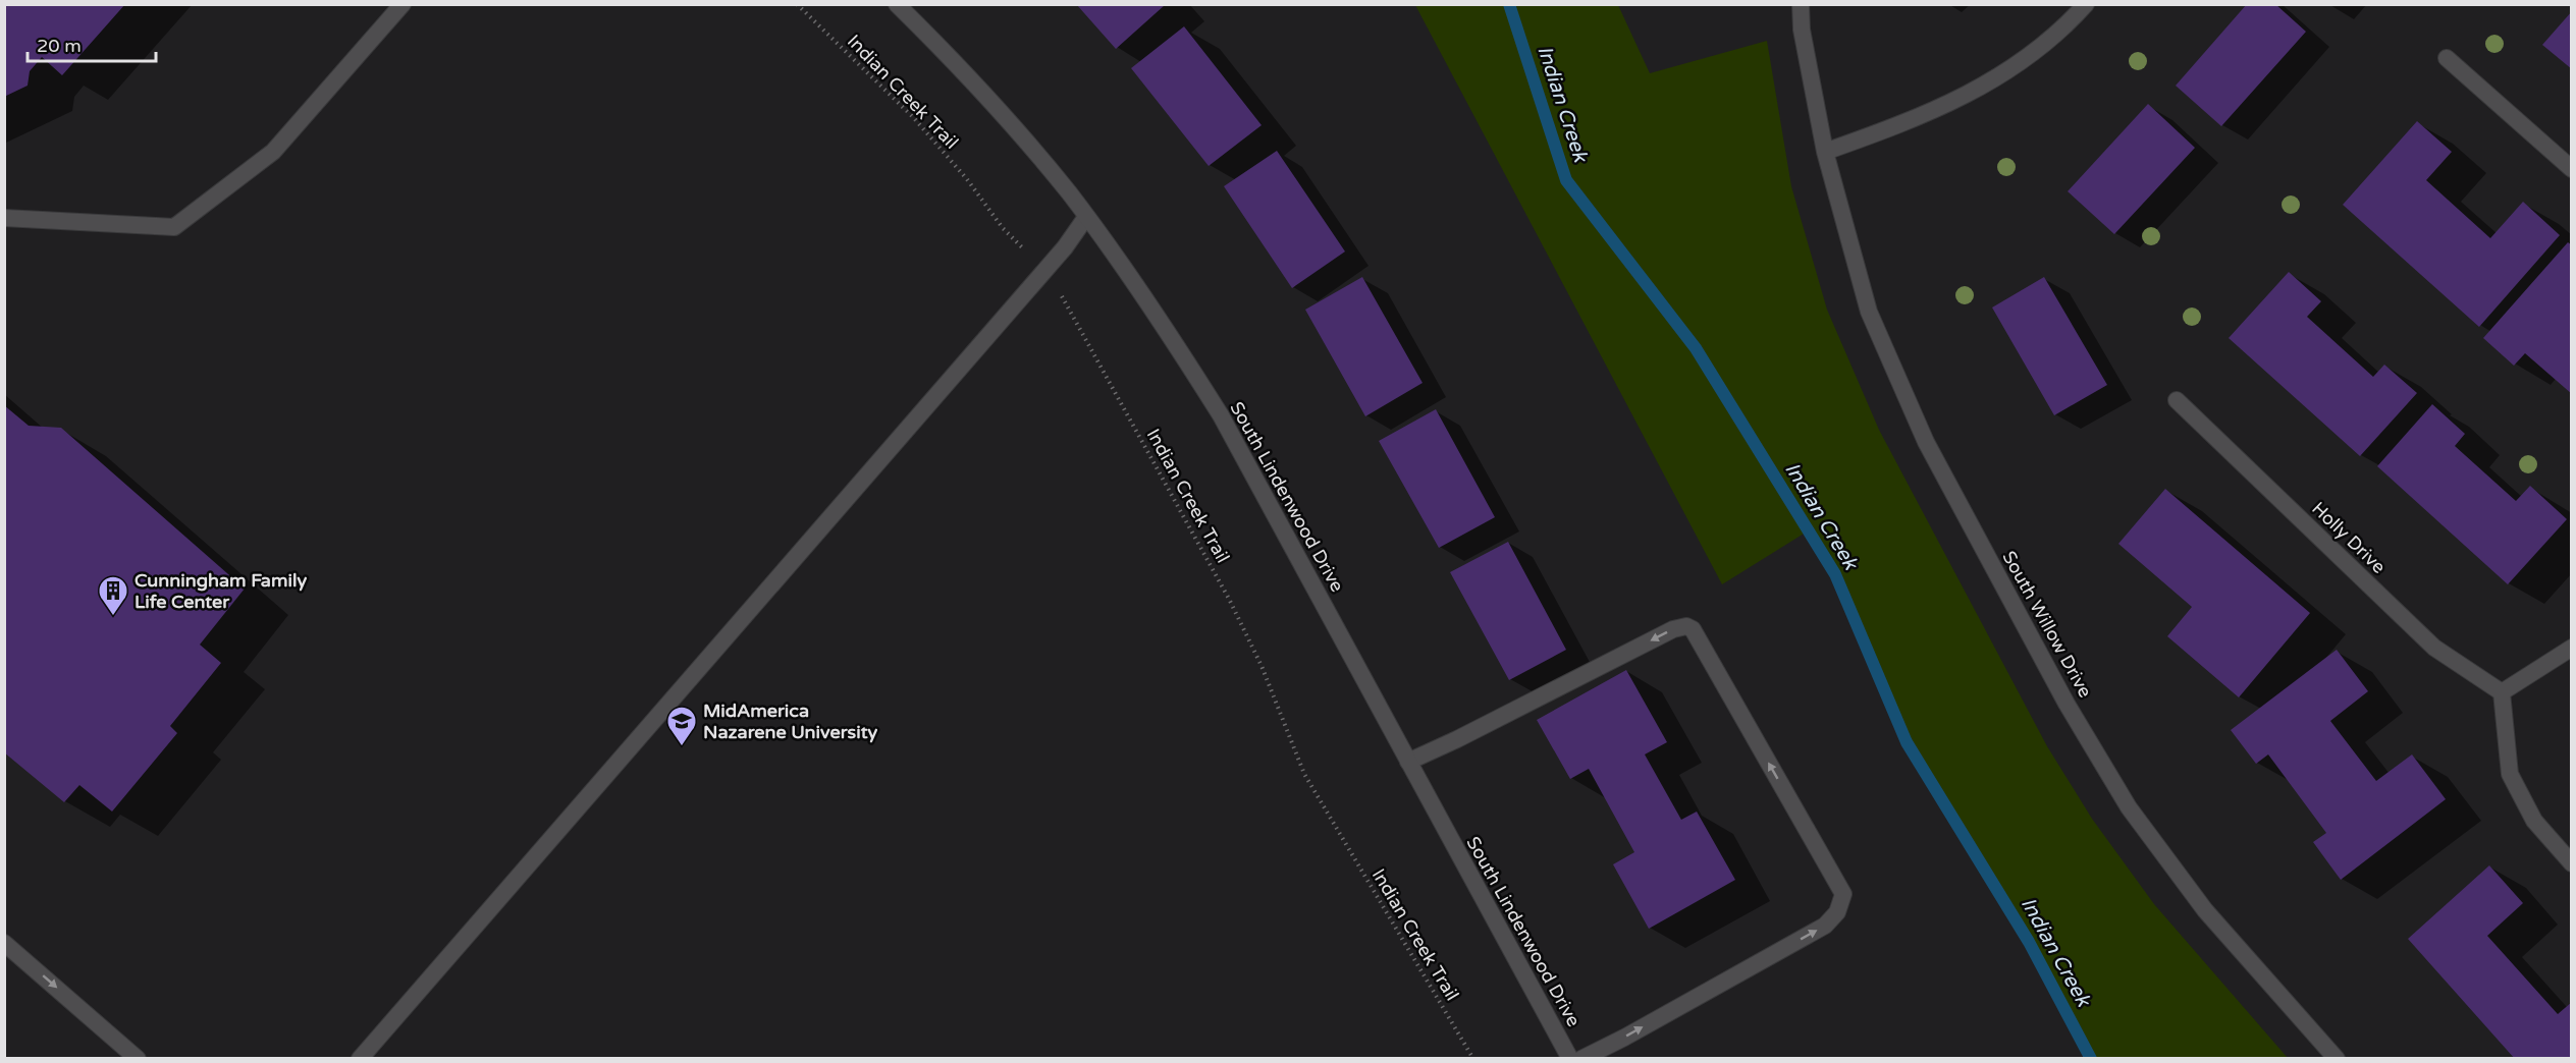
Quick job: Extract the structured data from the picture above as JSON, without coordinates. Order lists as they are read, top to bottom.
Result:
{
  "streets": {
    "street": ["South Lindenwood Drive", "Holly Drive", "South Willow Drive"],
    "path": ["Indian Creek Trail"]
  },
  "water": ["Indian Creek"],
  "places": {
    "building": ["Cunningham Family Life Center"],
    "school or university": ["MidAmerica Nazarene University"]
  },
  "scale_bar": "20 m"
}
